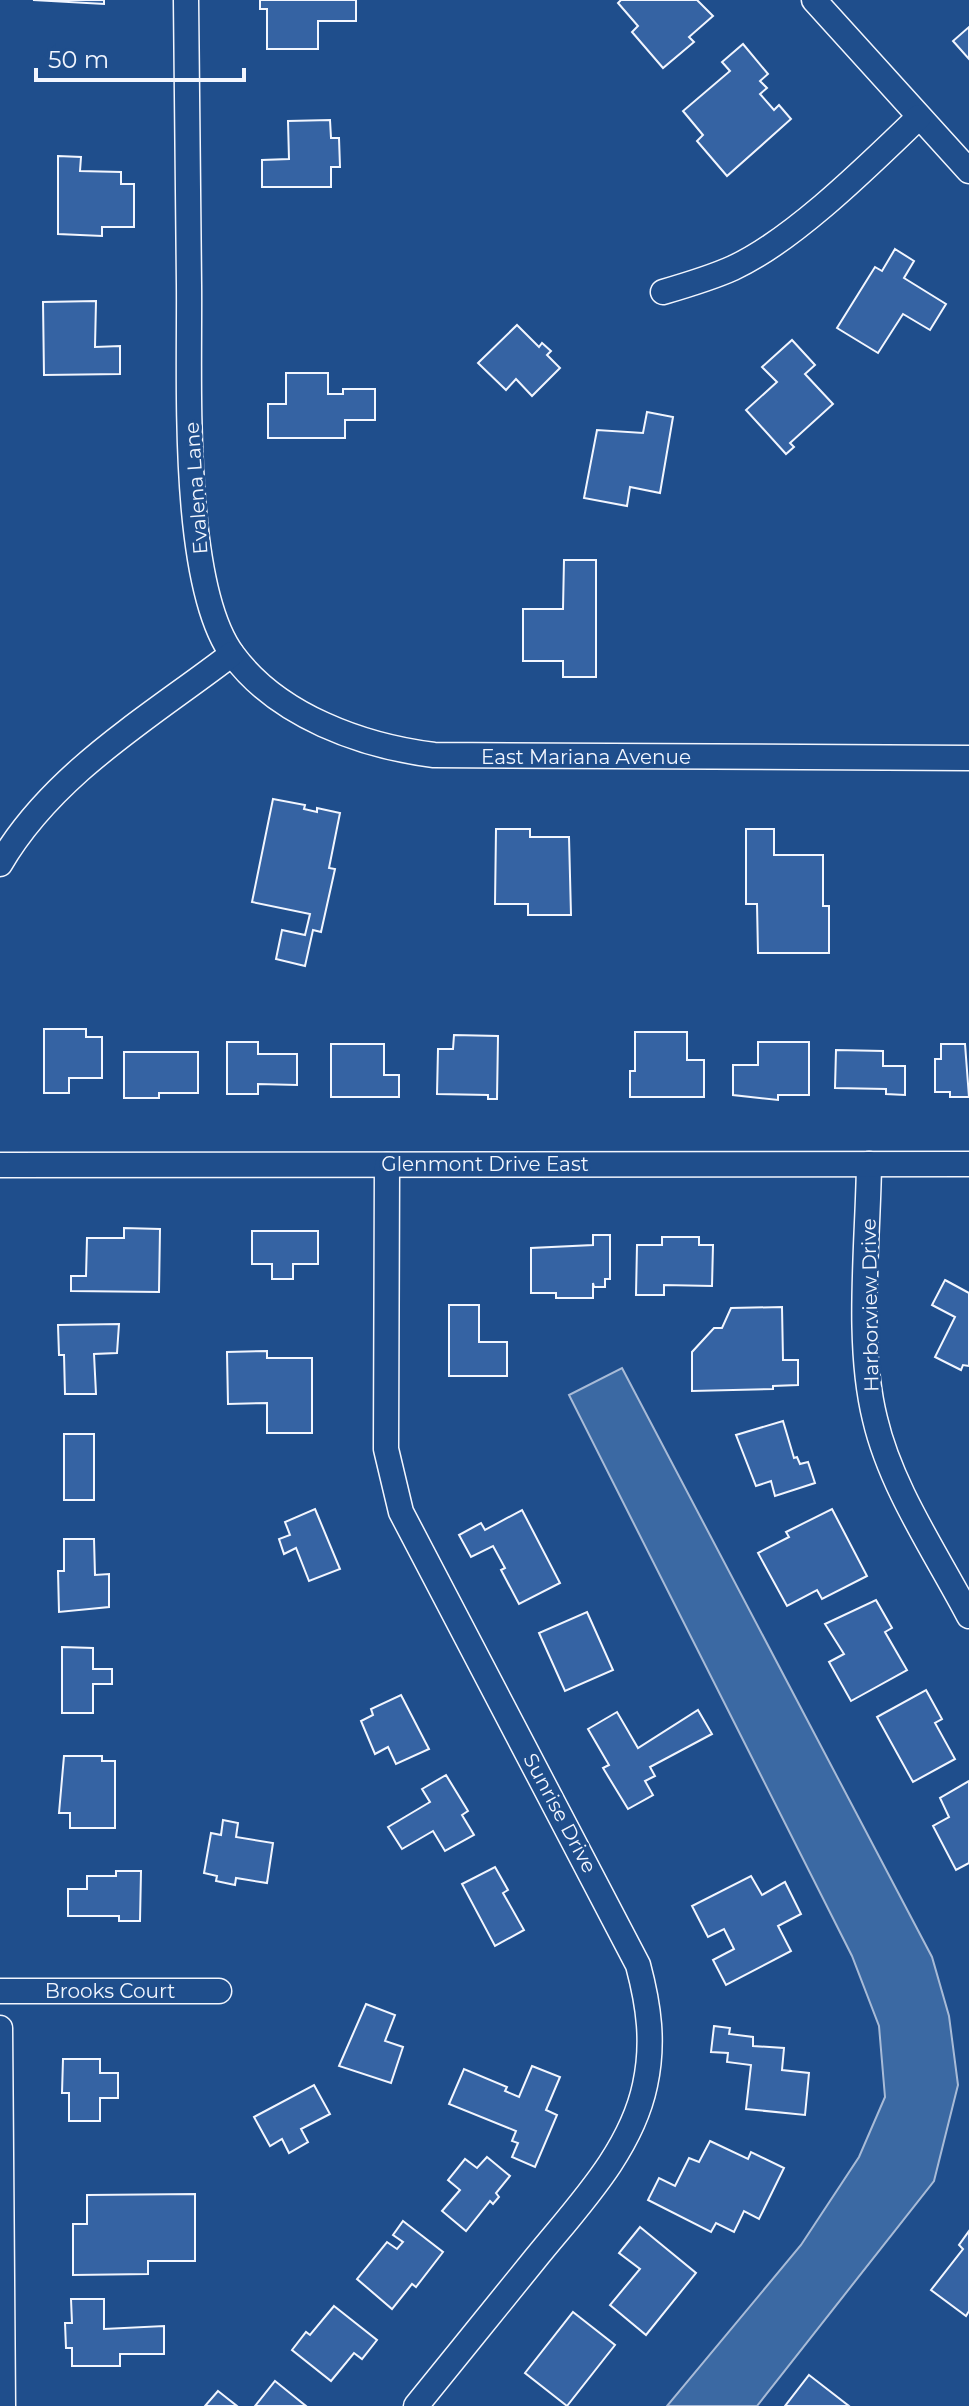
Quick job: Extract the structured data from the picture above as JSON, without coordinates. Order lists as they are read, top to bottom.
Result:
{
  "streets": {
    "street": [
      "Evalena Lane",
      "East Mariana Avenue",
      "Glenmont Drive East",
      "Harborview Drive",
      "Sunrise Drive",
      "Brooks Court"
    ]
  },
  "crossings": [
    ["Evalena Lane", "East Mariana Avenue"],
    ["Glenmont Drive East", "Harborview Drive"],
    ["Glenmont Drive East", "Sunrise Drive"]
  ],
  "scale_bar": "50 m"
}
